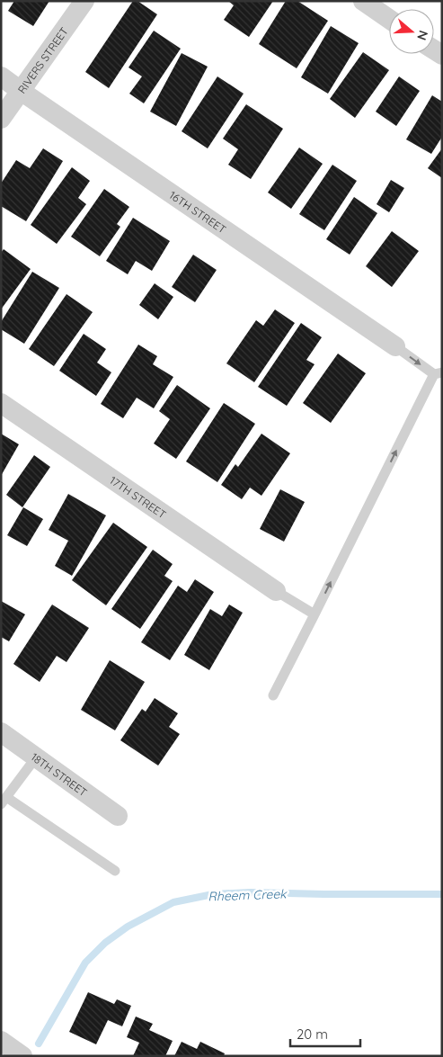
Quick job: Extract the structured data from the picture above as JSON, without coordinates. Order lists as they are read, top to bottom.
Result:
{
  "streets": {
    "street": [
      "RIVERS STREET",
      "16TH STREET",
      "17TH STREET",
      "18TH STREET"
    ]
  },
  "crossings": [
    ["RIVERS STREET", "16TH STREET"]
  ],
  "water": ["Rheem Creek"],
  "scale_bar": "20 m",
  "north": "right"
}
